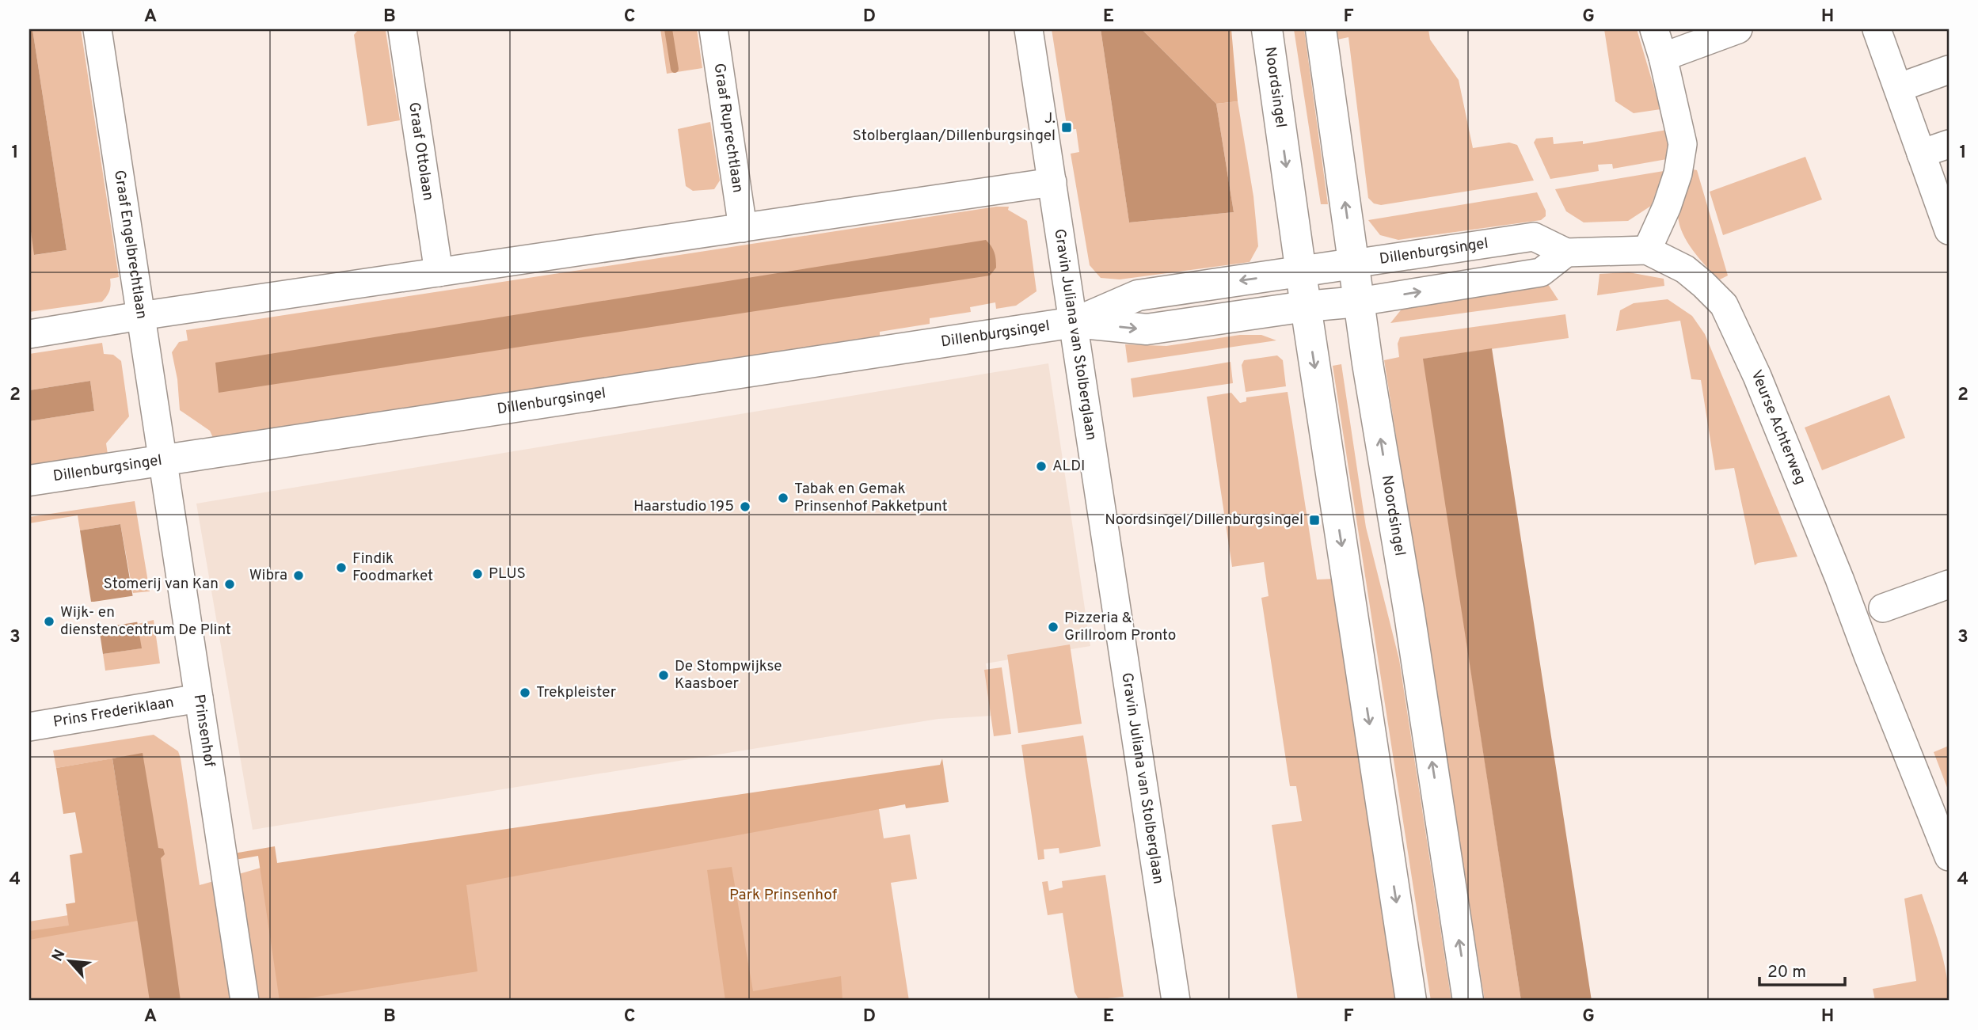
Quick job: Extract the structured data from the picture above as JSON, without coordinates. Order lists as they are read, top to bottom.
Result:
{
  "streets": {
    "main road": ["Noordsingel", "Dillenburgsingel"],
    "street": [
      "Graaf Ruprechtlaan",
      "Graaf Ottolaan",
      "Graaf Engelbrechtlaan",
      "Gravin Juliana van Stolberglaan",
      "Veurse Achterweg",
      "Prins Frederiklaan",
      "Prinsenhof"
    ]
  },
  "crossings": [
    ["Noordsingel", "Dillenburgsingel"],
    ["Graaf Engelbrechtlaan", "Dillenburgsingel"],
    ["Graaf Engelbrechtlaan", "Prinsenhof"],
    ["Dillenburgsingel", "Gravin Juliana van Stolberglaan"],
    ["Dillenburgsingel", "Veurse Achterweg"],
    ["Dillenburgsingel", "Prinsenhof"],
    ["Prins Frederiklaan", "Prinsenhof"]
  ],
  "parks": ["Park Prinsenhof"],
  "places": {
    "transit": ["J. Stolberglaan/Dillenburgsingel", "Noordsingel/Dillenburgsingel"],
    "other": [
      "ALDI",
      "Tabak en Gemak Prinsenhof Pakketpunt",
      "Haarstudio 195",
      "Findik Foodmarket",
      "PLUS",
      "Wibra",
      "Stomerij van Kan",
      "Wijk- en dienstencentrum De Plint",
      "Pizzeria & Grillroom Pronto",
      "De Stompwijkse Kaasboer",
      "Trekpleister"
    ]
  },
  "scale_bar": "20 m",
  "north": "top left",
  "grid": {
    "columns": [
      "A",
      "B",
      "C",
      "D",
      "E",
      "F",
      "G",
      "H"
    ],
    "rows": [
      "1",
      "2",
      "3",
      "4"
    ]
  }
}
